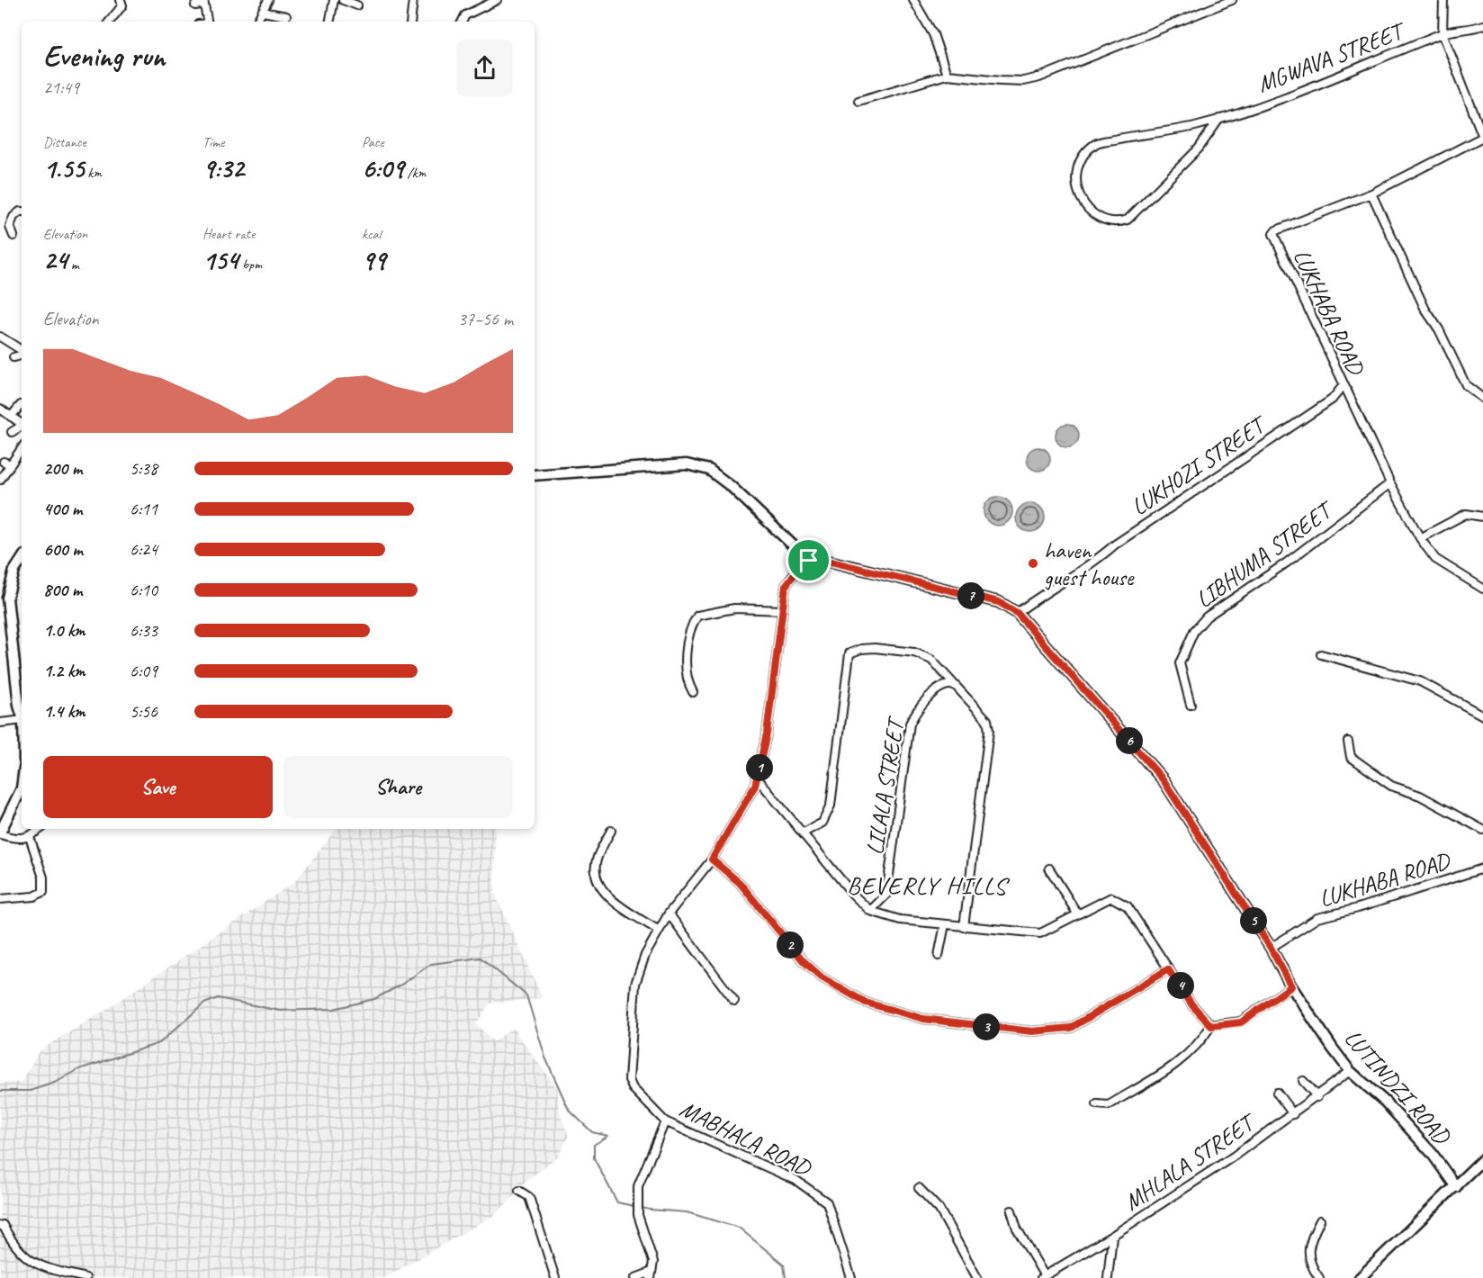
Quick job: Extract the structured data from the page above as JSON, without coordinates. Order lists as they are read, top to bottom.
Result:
{
  "streets": {
    "street": [
      "MGWAVA STREET",
      "LUKHABA ROAD",
      "LUKHOZI STREET",
      "LIBHUMA STREET",
      "LILALA STREET",
      "LUTINDZI ROAD",
      "MABHALA ROAD",
      "MHLALA STREET"
    ]
  },
  "crossings": [
    ["LUKHABA ROAD", "LUKHOZI STREET"],
    ["LUKHABA ROAD", "LIBHUMA STREET"],
    ["LUKHABA ROAD", "LUTINDZI ROAD"],
    ["LUKHOZI STREET", "LUTINDZI ROAD"],
    ["LUTINDZI ROAD", "MABHALA ROAD"],
    ["LUTINDZI ROAD", "MHLALA STREET"]
  ],
  "districts": ["BEVERLY HILLS"],
  "places": ["haven guest house"],
  "page": {
    "heading": ["Evening run", "21:49"],
    "stats": [
      ["Distance", "1.55 km"],
      ["Time", "9:32"],
      ["Pace", "6:09 /km"],
      ["Elevation", "24 m"],
      ["Heart rate", "154 bpm"],
      ["kcal", "99"]
    ],
    "chart": ["Elevation", "37–56 m"],
    "list": [
      {
        "name": "200 m",
        "note": "5:38"
      },
      {
        "name": "400 m",
        "note": "6:11"
      },
      {
        "name": "600 m",
        "note": "6:24"
      },
      {
        "name": "800 m",
        "note": "6:10"
      },
      {
        "name": "1.0 km",
        "note": "6:33"
      },
      {
        "name": "1.2 km",
        "note": "6:09"
      },
      {
        "name": "1.4 km",
        "note": "5:56"
      }
    ],
    "pins": [
      "7",
      "6",
      "1",
      "5",
      "2",
      "4",
      "3"
    ],
    "buttons": ["Save", "Share"]
  }
}
